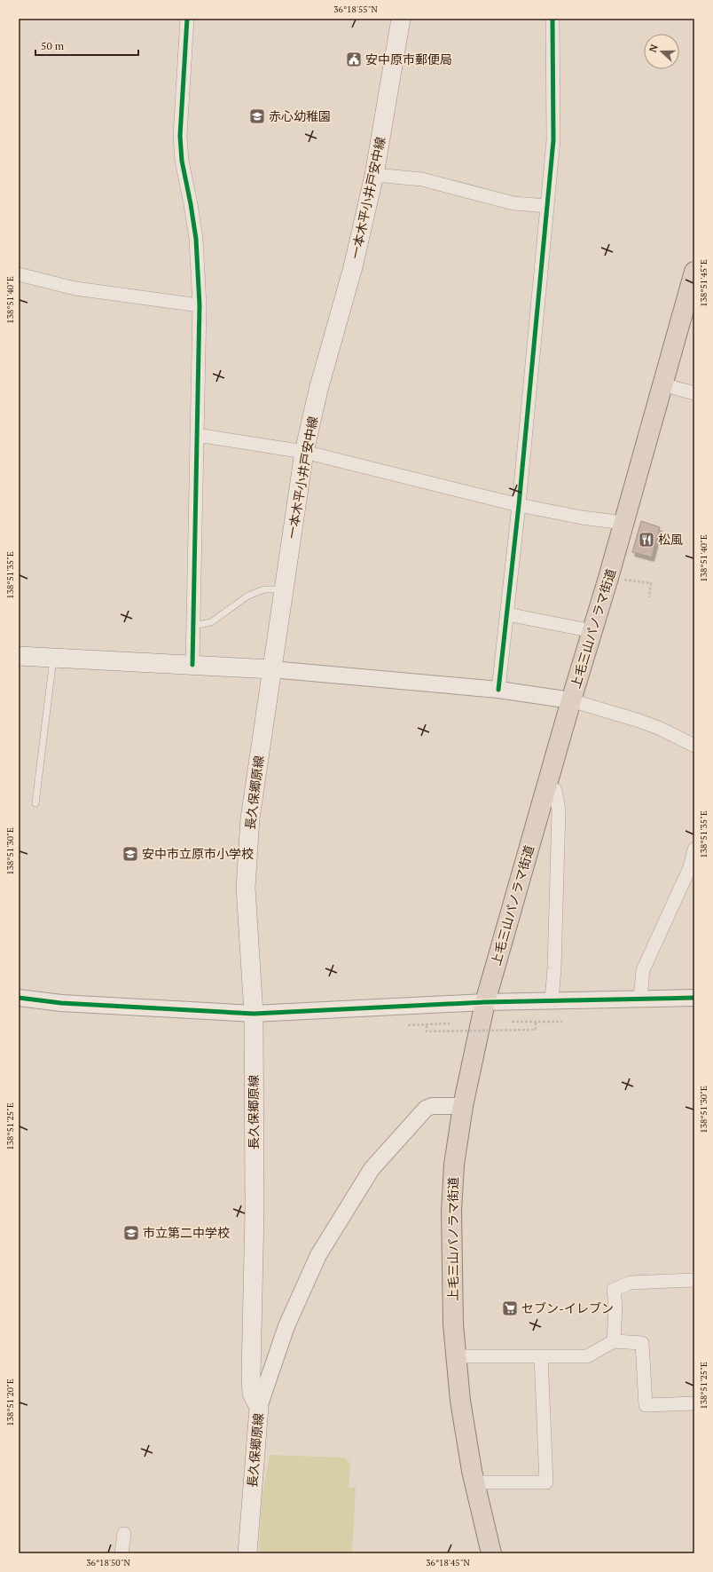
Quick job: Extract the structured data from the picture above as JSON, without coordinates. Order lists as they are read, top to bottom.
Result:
{
  "streets": {
    "highway": ["上毛三山パノラマ街道"],
    "main road": ["一本木平小井戸安中線", "長久保郷原線"]
  },
  "crossings": [
    ["一本木平小井戸安中線", "長久保郷原線"]
  ],
  "places": {
    "public building": ["安中原市郵便局"],
    "school or university": ["赤心幼稚園", "安中市立原市小学校", "市立第二中学校"],
    "restaurant": ["松風"],
    "supermarket": ["セブン-イレブン"]
  },
  "scale_bar": "50 m",
  "north": "left",
  "coordinates": [
    "36°18'55\"N",
    "138°51'45\"E",
    "138°51'40\"E",
    "138°51'35\"E",
    "138°51'30\"E",
    "138°51'25\"E",
    "138°51'20\"E",
    "36°18'50\"N",
    "36°18'45\"N"
  ]
}
